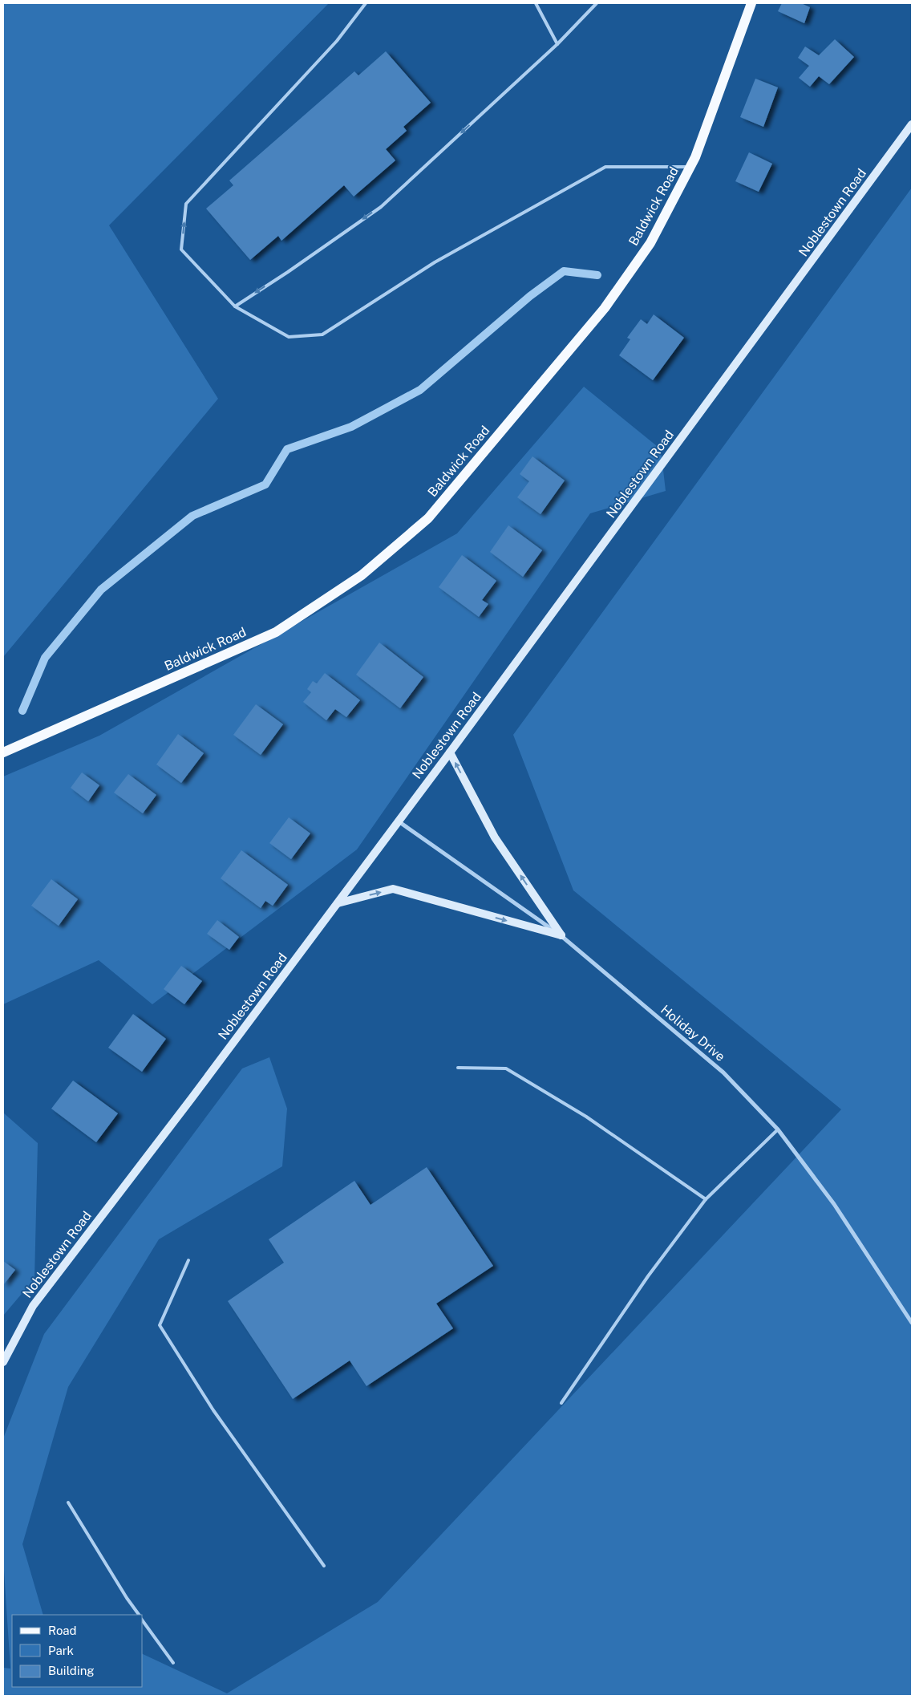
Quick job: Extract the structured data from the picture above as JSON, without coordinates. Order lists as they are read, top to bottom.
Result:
{
  "streets": {
    "main road": ["Baldwick Road", "Noblestown Road"],
    "street": ["Holiday Drive"]
  },
  "crossings": [
    ["Noblestown Road", "Holiday Drive"]
  ],
  "legend": ["Road", "Park", "Building"]
}
